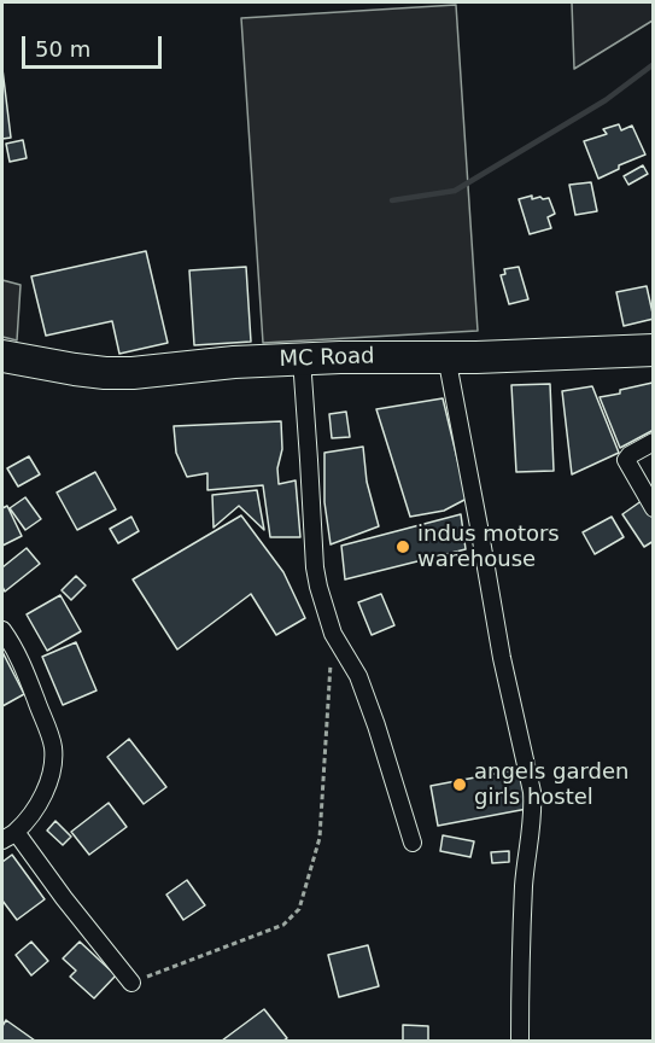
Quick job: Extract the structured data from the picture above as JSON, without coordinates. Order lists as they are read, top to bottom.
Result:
{
  "streets": {
    "highway": ["MC Road"]
  },
  "places": ["indus motors warehouse", "angels garden girls hostel"],
  "scale_bar": "50 m"
}
